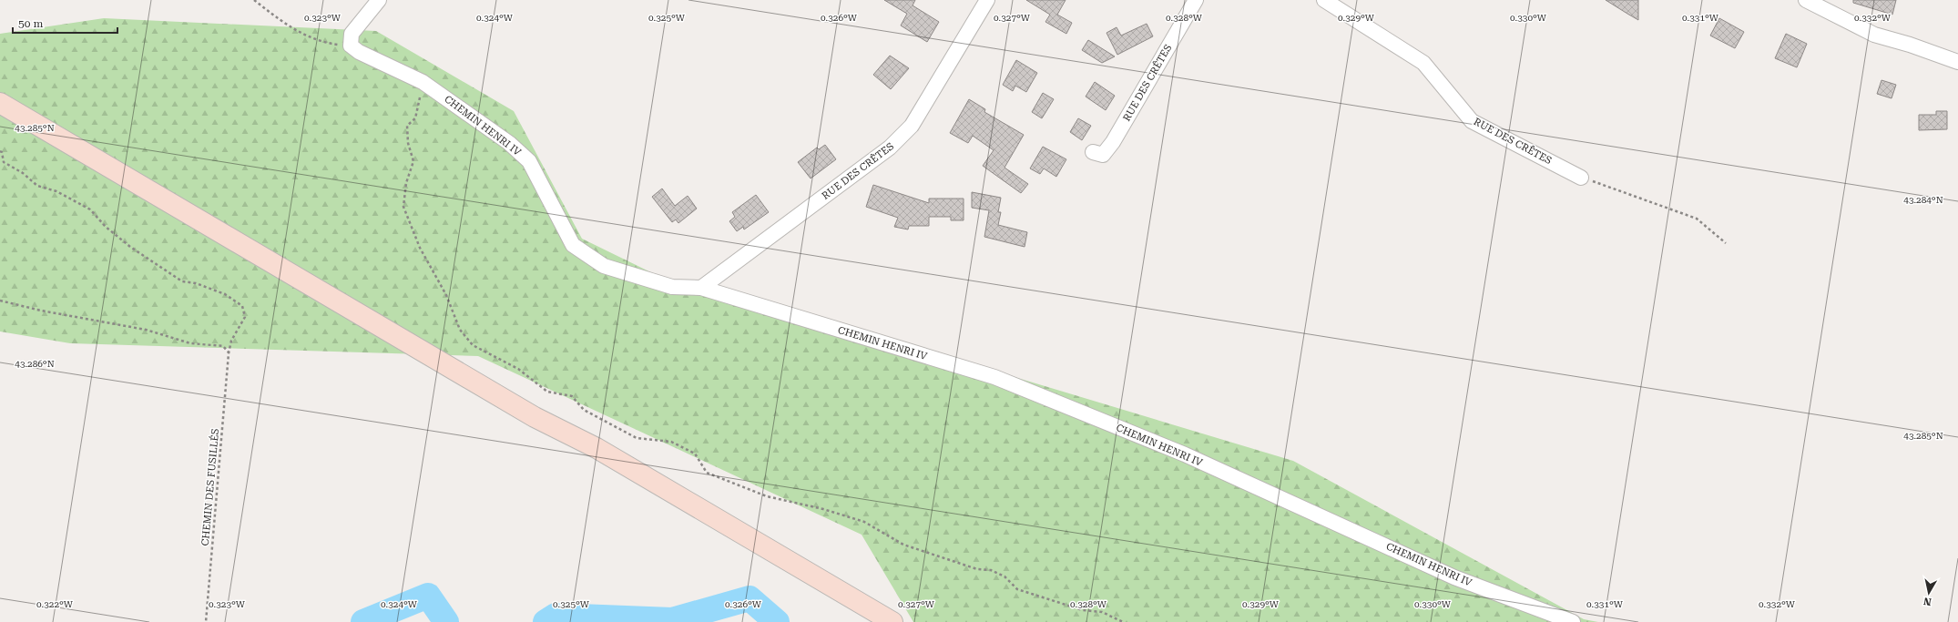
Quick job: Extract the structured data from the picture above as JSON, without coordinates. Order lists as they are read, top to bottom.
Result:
{
  "streets": {
    "street": ["RUE DES CRÊTES", "CHEMIN HENRI IV"],
    "path": ["CHEMIN DES FUSILLÉS"]
  },
  "crossings": [
    ["RUE DES CRÊTES", "CHEMIN HENRI IV"]
  ],
  "scale_bar": "50 m",
  "north": "bottom",
  "coordinates": [
    "0.323°W",
    "0.324°W",
    "0.325°W",
    "0.326°W",
    "0.327°W",
    "0.328°W",
    "0.329°W",
    "0.330°W",
    "0.331°W",
    "0.332°W",
    "43.285°N",
    "43.284°N",
    "43.286°N",
    "0.322°W"
  ]
}
